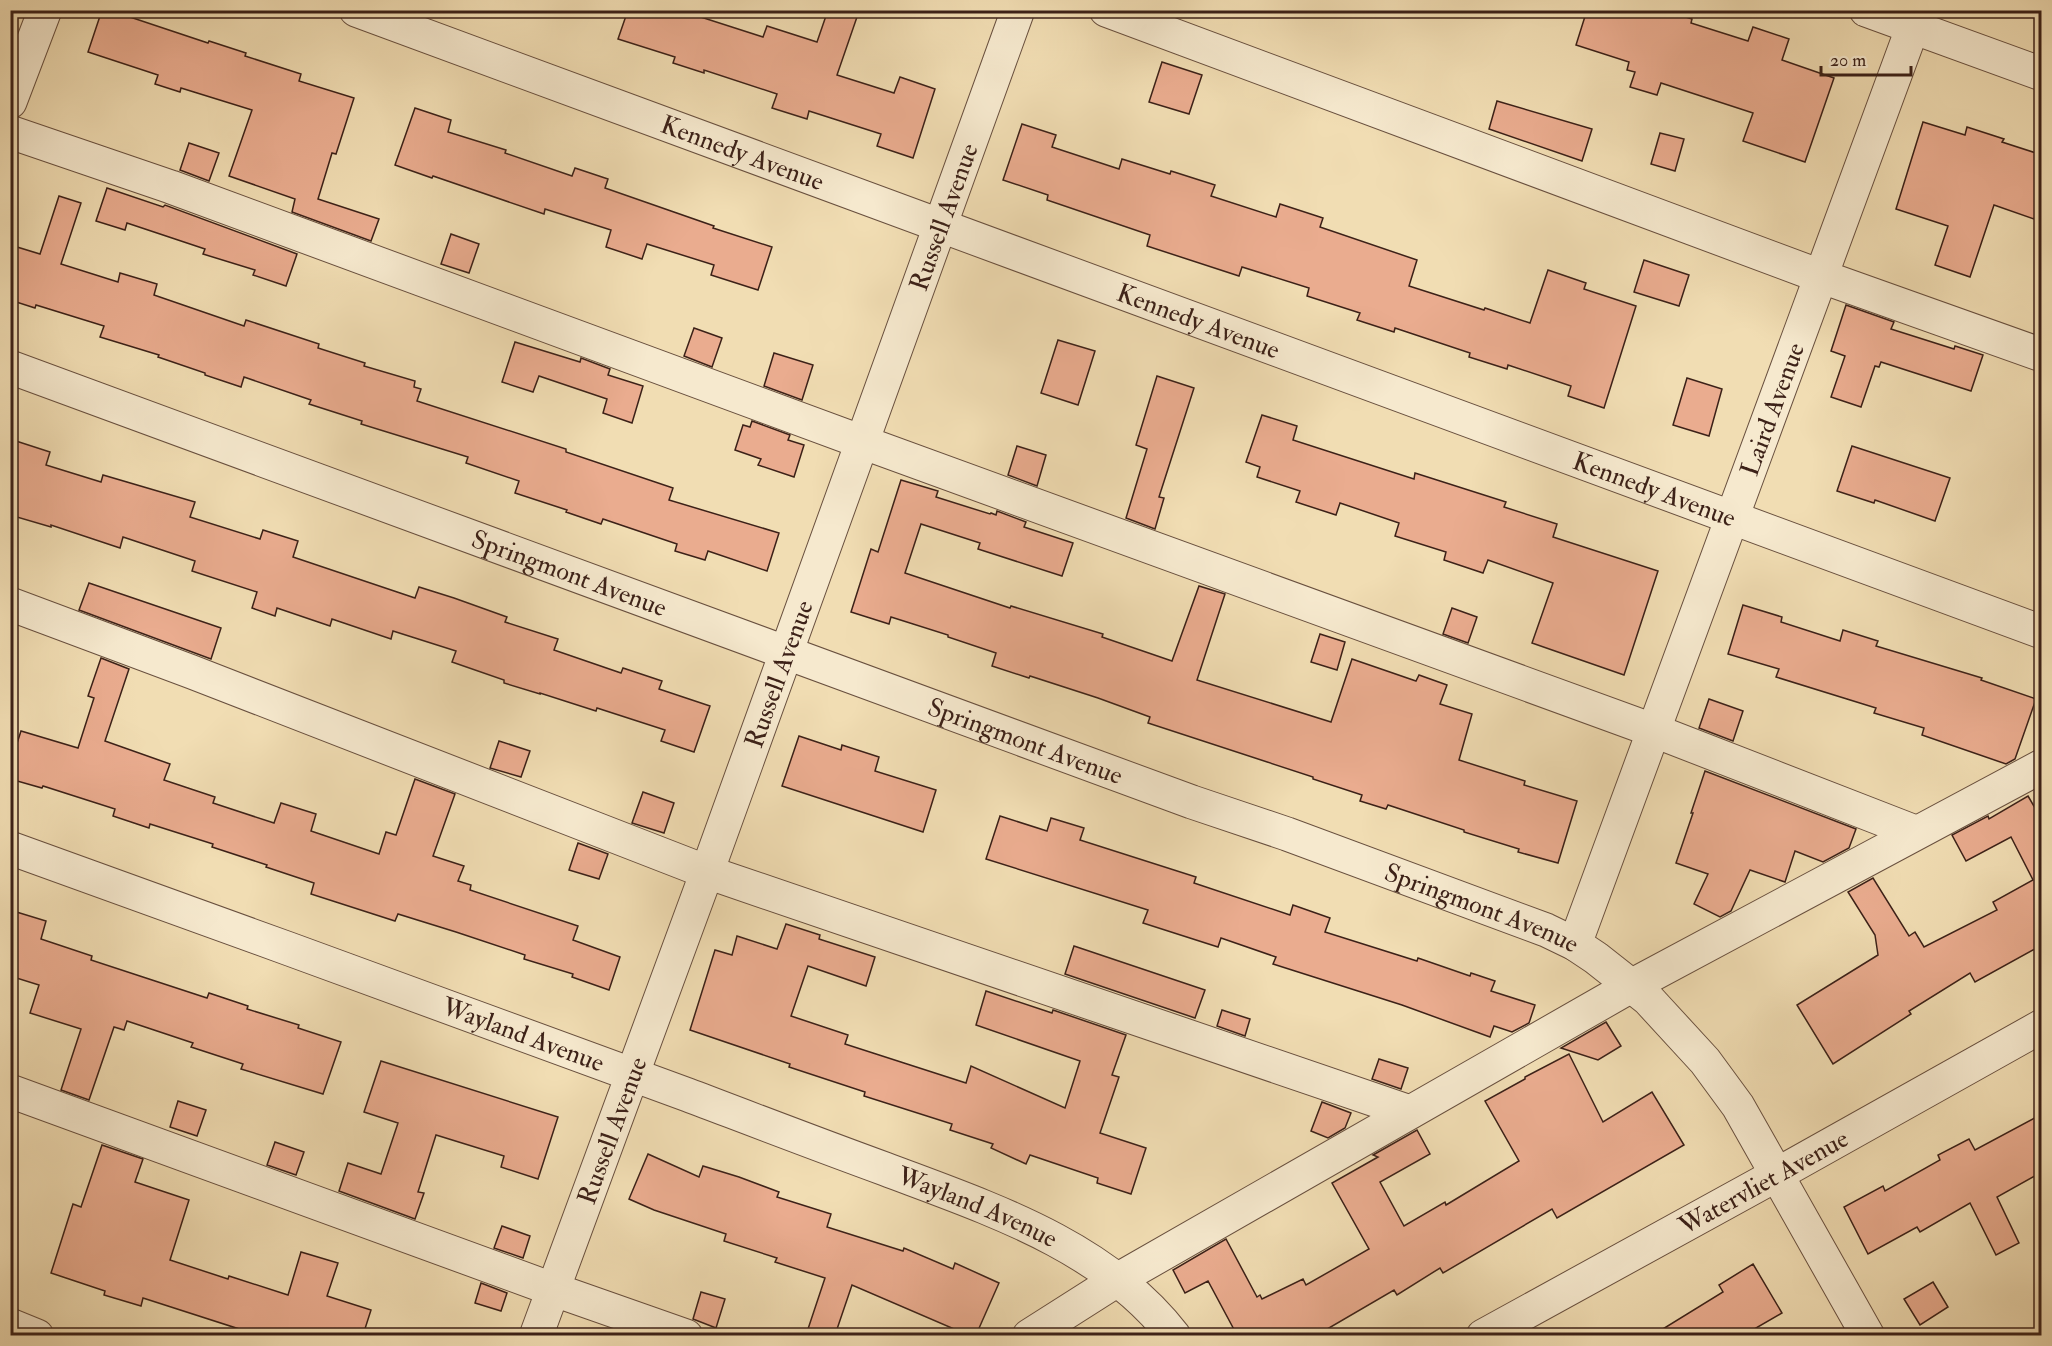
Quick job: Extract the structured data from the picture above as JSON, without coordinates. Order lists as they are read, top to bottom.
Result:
{
  "streets": {
    "street": [
      "Kennedy Avenue",
      "Russell Avenue",
      "Laird Avenue",
      "Springmont Avenue",
      "Wayland Avenue",
      "Watervliet Avenue"
    ]
  },
  "crossings": [
    ["Kennedy Avenue", "Russell Avenue"],
    ["Kennedy Avenue", "Laird Avenue"],
    ["Russell Avenue", "Springmont Avenue"],
    ["Russell Avenue", "Wayland Avenue"],
    ["Laird Avenue", "Springmont Avenue"],
    ["Springmont Avenue", "Watervliet Avenue"]
  ],
  "scale_bar": "20 m"
}
